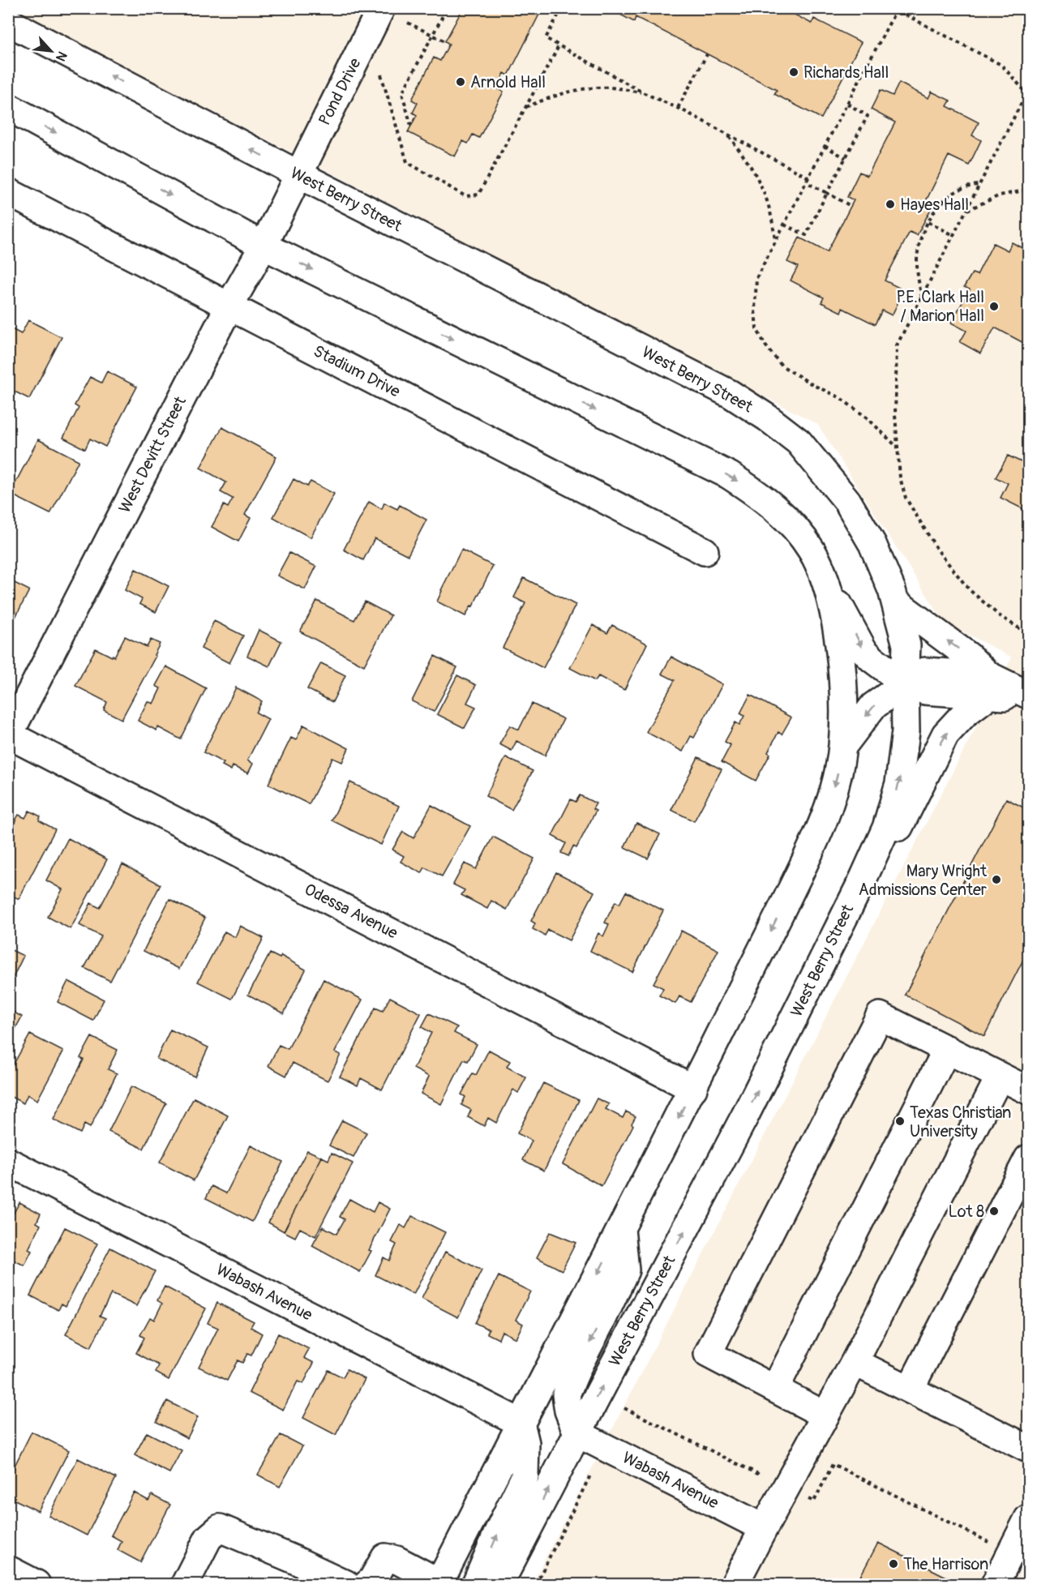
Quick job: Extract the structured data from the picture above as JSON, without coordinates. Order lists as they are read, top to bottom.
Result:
{
  "streets": {
    "main road": [
      "Pond Drive",
      "West Berry Street",
      "Stadium Drive",
      "West Devitt Street",
      "Odessa Avenue",
      "Wabash Avenue"
    ]
  },
  "crossings": [
    ["Pond Drive", "West Berry Street"],
    ["Pond Drive", "West Devitt Street"],
    ["West Berry Street", "West Devitt Street"],
    ["West Berry Street", "Wabash Avenue"],
    ["Stadium Drive", "West Devitt Street"],
    ["West Devitt Street", "Odessa Avenue"]
  ],
  "places": [
    "Richards Hall",
    "Arnold Hall",
    "Hayes Hall",
    "P.E. Clark Hall / Marion Hall",
    "Mary Wright Admissions Center",
    "Texas Christian University",
    "Lot 8",
    "The Harrison"
  ],
  "north": "bottom right"
}
